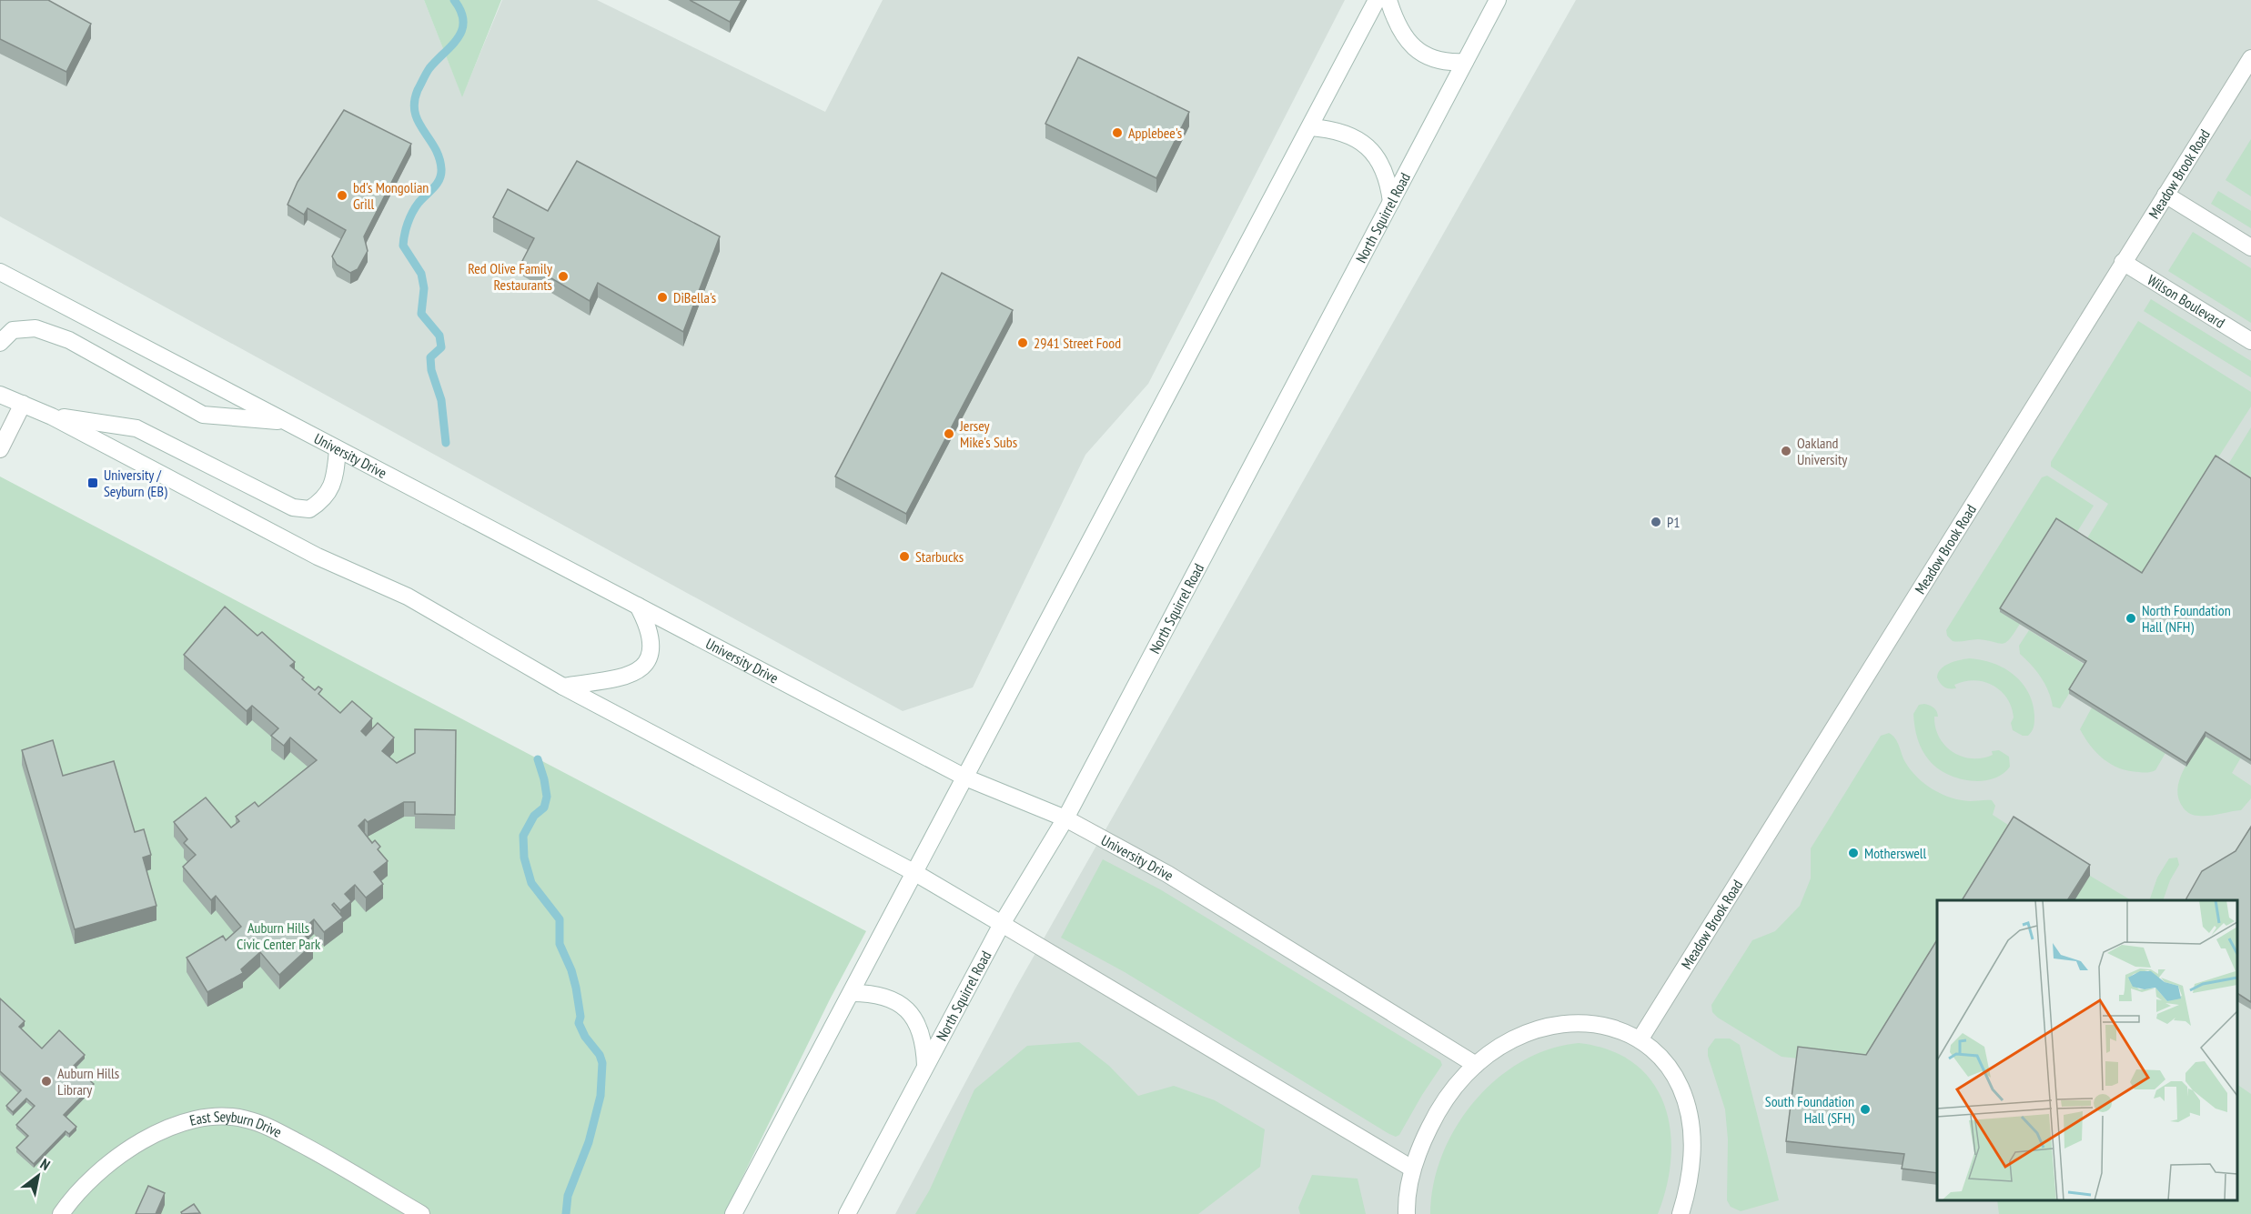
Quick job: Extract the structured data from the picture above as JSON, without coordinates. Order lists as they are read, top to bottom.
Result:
{
  "streets": {
    "main road": [
      "Meadow Brook Road",
      "North Squirrel Road",
      "Wilson Boulevard",
      "University Drive",
      "East Seyburn Drive"
    ]
  },
  "crossings": [
    ["Meadow Brook Road", "Wilson Boulevard"],
    ["North Squirrel Road", "University Drive"]
  ],
  "parks": ["Auburn Hills Civic Center Park"],
  "places": {
    "other": [
      "Applebee's",
      "bd's Mongolian Grill",
      "Red Olive Family Restaurants",
      "DiBella's",
      "2941 Street Food",
      "Jersey Mike's Subs",
      "Oakland University",
      "P1",
      "Starbucks",
      "North Foundation Hall (NFH)",
      "Motherswell",
      "Auburn Hills Library",
      "South Foundation Hall (SFH)"
    ],
    "transit": ["University / Seyburn (EB)"]
  },
  "north": "top right"
}
